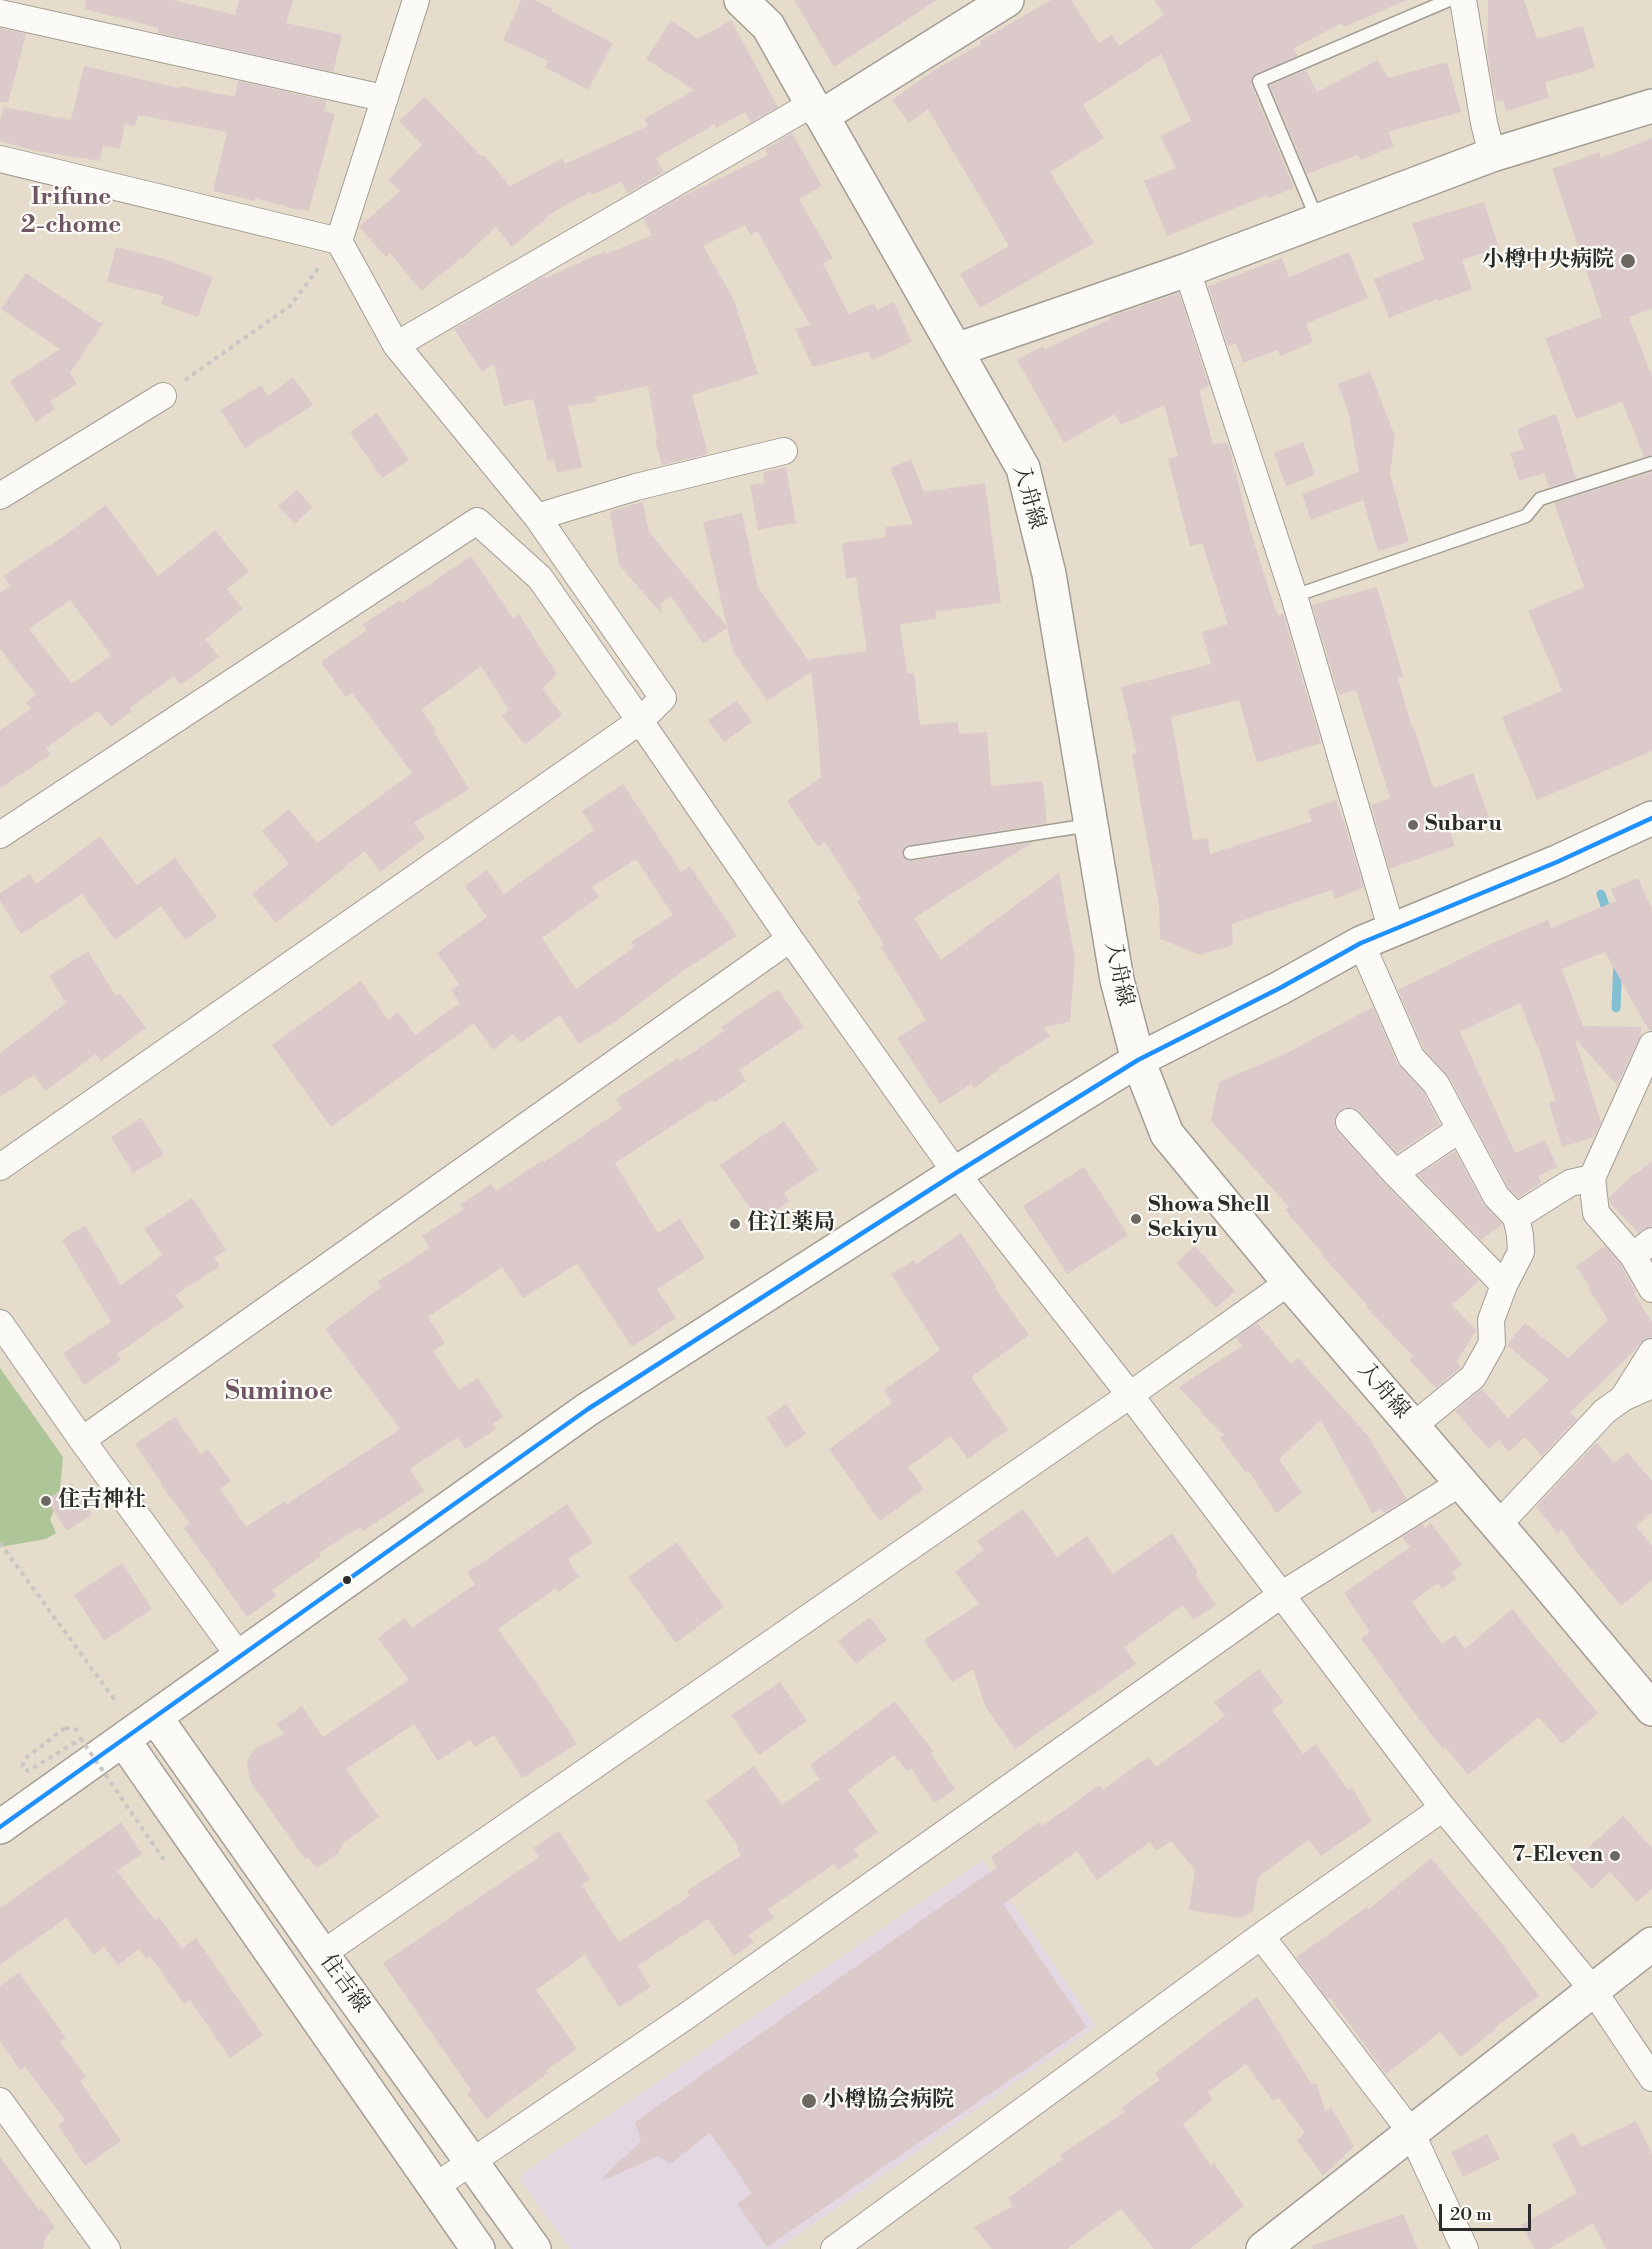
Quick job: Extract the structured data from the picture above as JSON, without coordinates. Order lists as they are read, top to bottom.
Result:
{
  "streets": {
    "main road": ["入舟線", "住吉線"]
  },
  "districts": ["Irifune 2-chome", "Suminoe"],
  "places": [
    "小樽中央病院",
    "Subaru",
    "Showa Shell Sekiyu",
    "住江薬局",
    "住吉神社",
    "7-Eleven",
    "小樽協会病院"
  ],
  "scale_bar": "20 m"
}
